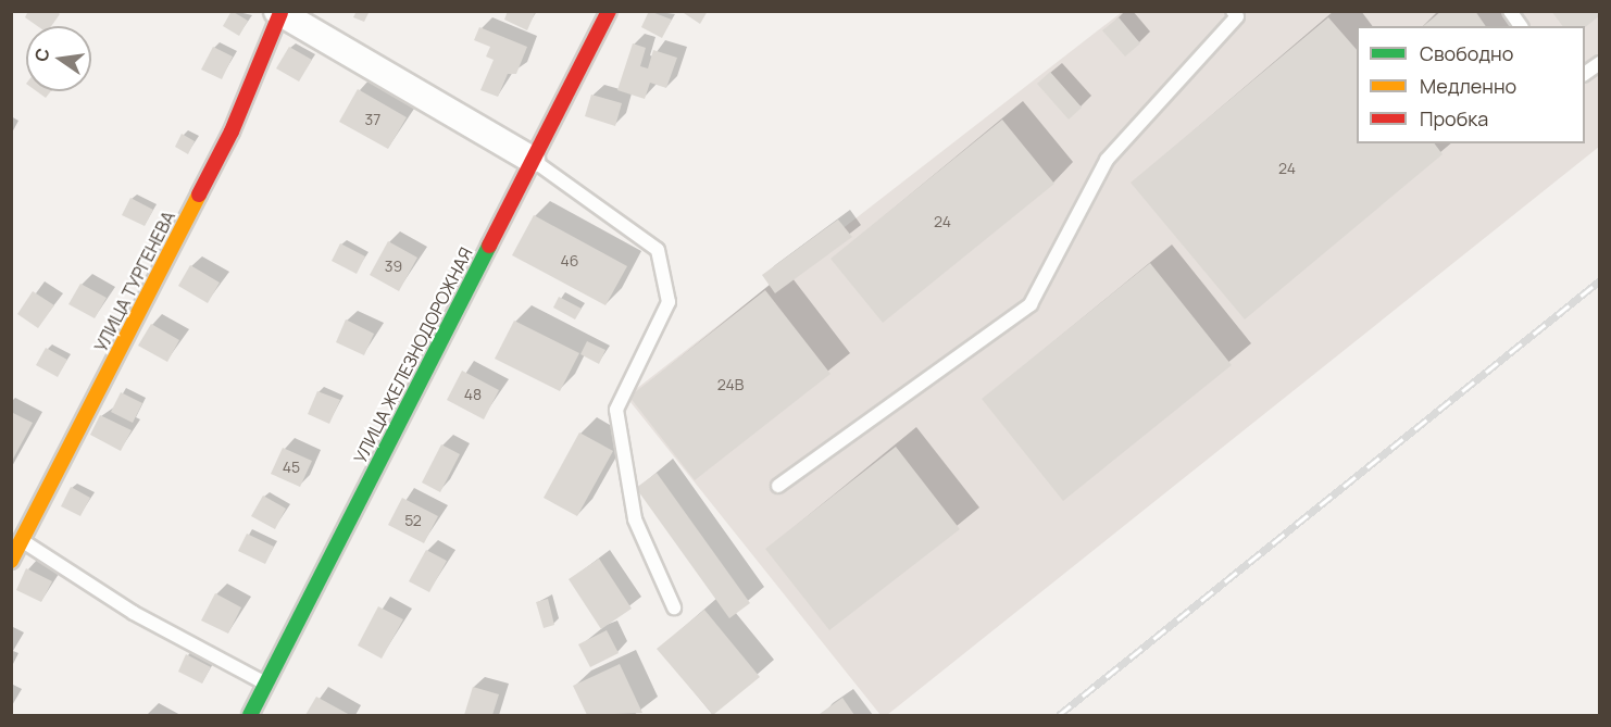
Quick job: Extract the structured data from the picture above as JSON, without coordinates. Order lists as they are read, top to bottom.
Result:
{
  "streets": {
    "street": ["УЛИЦА ТУРГЕНЕВА", "УЛИЦА ЖЕЛЕЗНОДОРОЖНАЯ"]
  },
  "house_numbers": [
    "37",
    "24",
    "24",
    "46",
    "39",
    "24В",
    "48",
    "45",
    "52"
  ],
  "legend": ["Свободно", "Медленно", "Пробка"],
  "north": "left"
}
